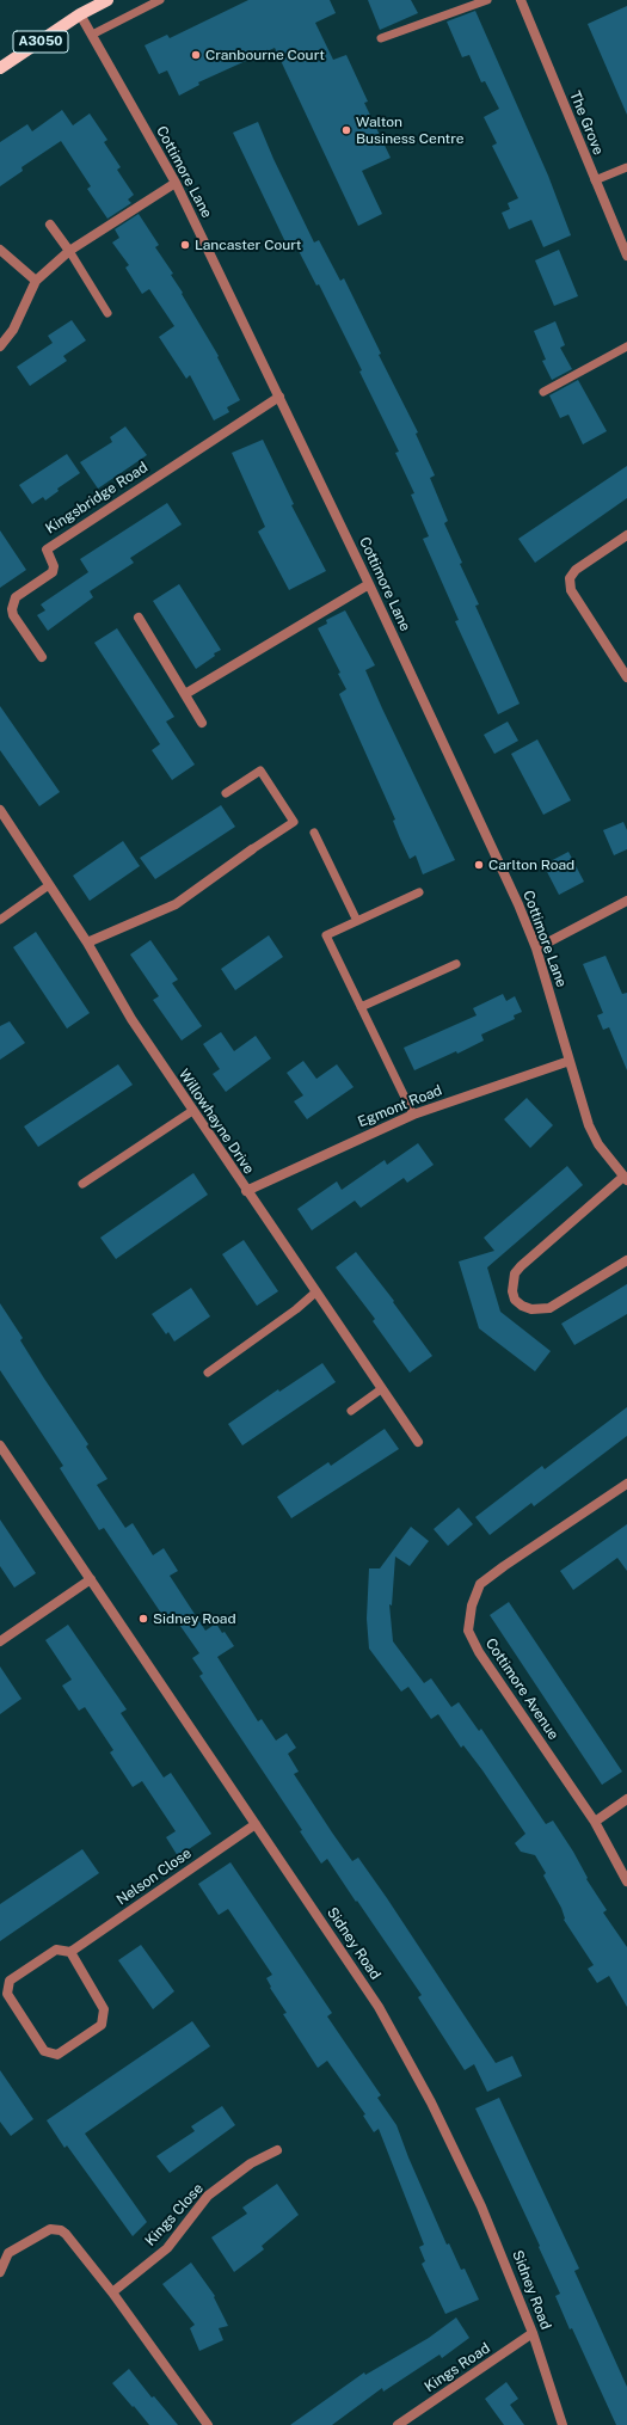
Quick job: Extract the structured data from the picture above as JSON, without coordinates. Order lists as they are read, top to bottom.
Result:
{
  "streets": {
    "main road": ["A3050"],
    "street": [
      "The Grove",
      "Cottimore Lane",
      "Kingsbridge Road",
      "Egmont Road",
      "Willowhayne Drive",
      "Cottimore Avenue",
      "Nelson Close",
      "Sidney Road",
      "Kings Close",
      "Kings Road"
    ]
  },
  "crossings": [
    ["A3050", "Cottimore Lane"],
    ["Cottimore Lane", "Kingsbridge Road"],
    ["Cottimore Lane", "Egmont Road"],
    ["Egmont Road", "Willowhayne Drive"],
    ["Nelson Close", "Sidney Road"],
    ["Sidney Road", "Kings Road"]
  ],
  "places": [
    "Cranbourne Court",
    "Walton Business Centre",
    "Lancaster Court",
    "Carlton Road",
    "Sidney Road"
  ]
}
